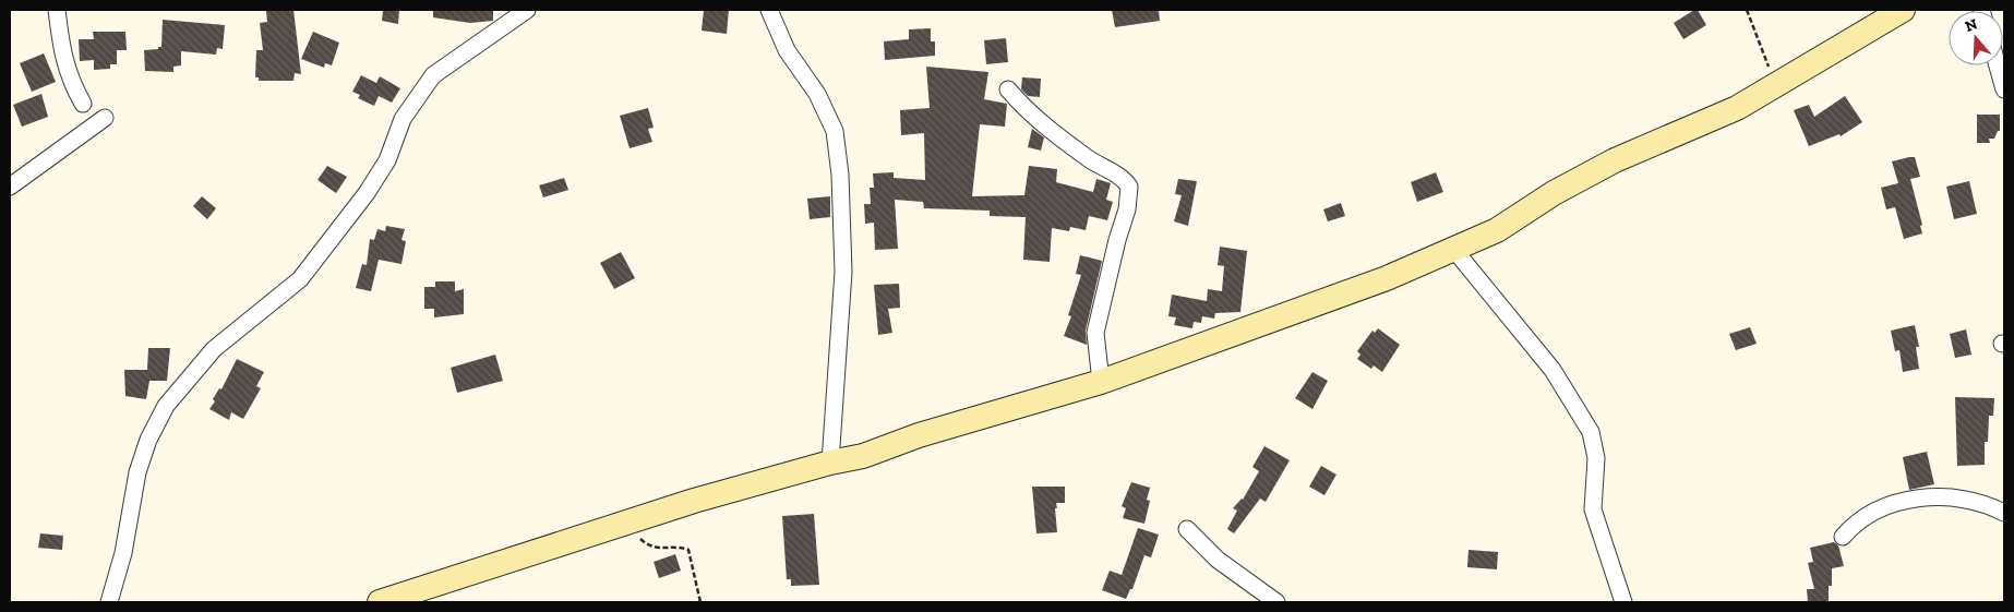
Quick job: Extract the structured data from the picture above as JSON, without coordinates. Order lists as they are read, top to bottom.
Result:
{
  "north": "top"
}
